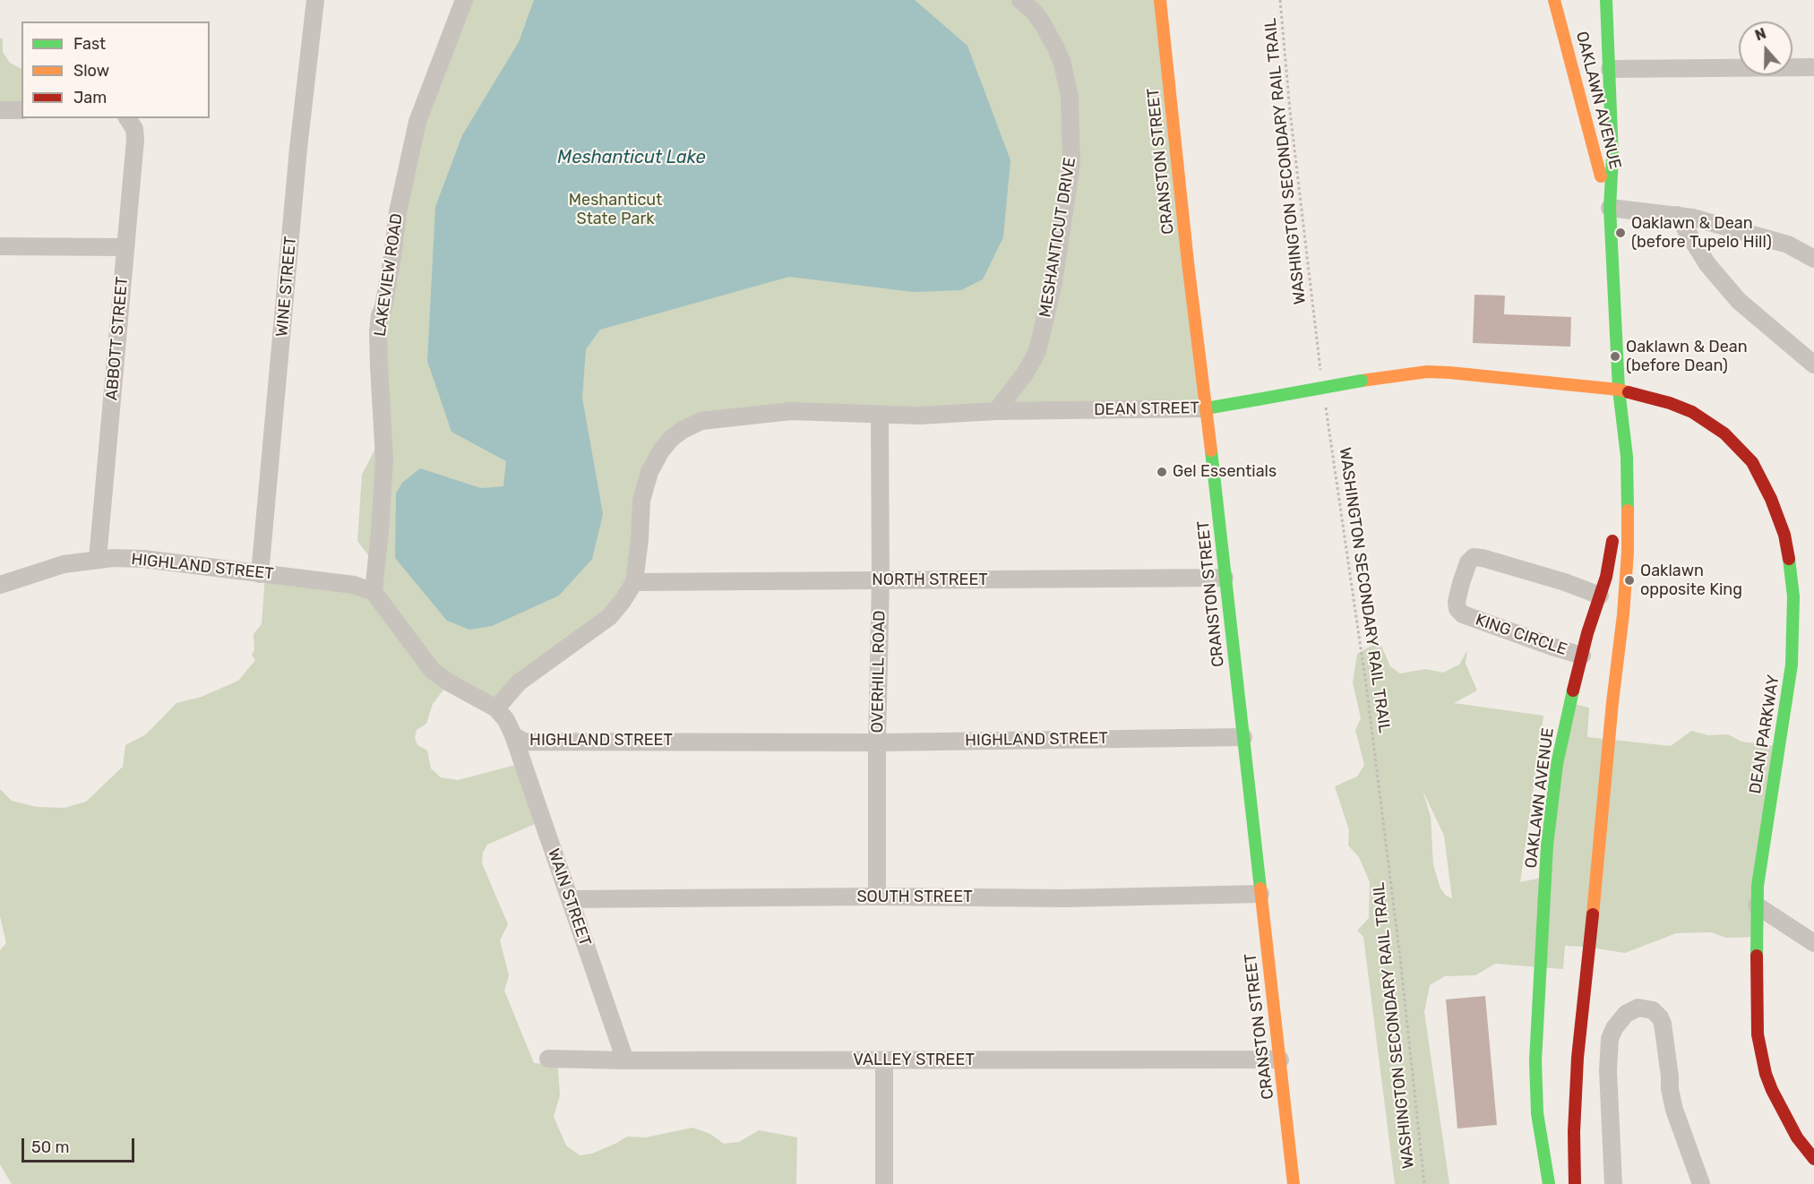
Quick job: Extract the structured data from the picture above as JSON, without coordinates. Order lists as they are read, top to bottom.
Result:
{
  "streets": {
    "main road": [
      "OAKLAWN AVENUE",
      "CRANSTON STREET",
      "DEAN STREET",
      "DEAN PARKWAY"
    ],
    "street": [
      "MESHANTICUT DRIVE",
      "LAKEVIEW ROAD",
      "WINE STREET",
      "ABBOTT STREET",
      "HIGHLAND STREET",
      "NORTH STREET",
      "KING CIRCLE",
      "OVERHILL ROAD",
      "WAIN STREET",
      "SOUTH STREET",
      "VALLEY STREET"
    ],
    "path": ["WASHINGTON SECONDARY RAIL TRAIL"]
  },
  "crossings": [
    ["OAKLAWN AVENUE", "DEAN STREET"],
    ["OAKLAWN AVENUE", "KING CIRCLE"],
    ["OAKLAWN AVENUE", "DEAN PARKWAY"],
    ["CRANSTON STREET", "DEAN STREET"],
    ["CRANSTON STREET", "HIGHLAND STREET"],
    ["CRANSTON STREET", "NORTH STREET"],
    ["CRANSTON STREET", "SOUTH STREET"],
    ["CRANSTON STREET", "VALLEY STREET"],
    ["MESHANTICUT DRIVE", "DEAN STREET"],
    ["LAKEVIEW ROAD", "HIGHLAND STREET"],
    ["WINE STREET", "HIGHLAND STREET"],
    ["ABBOTT STREET", "HIGHLAND STREET"],
    ["DEAN STREET", "NORTH STREET"],
    ["DEAN STREET", "OVERHILL ROAD"],
    ["DEAN STREET", "DEAN PARKWAY"],
    ["HIGHLAND STREET", "OVERHILL ROAD"],
    ["HIGHLAND STREET", "WAIN STREET"],
    ["NORTH STREET", "OVERHILL ROAD"],
    ["OVERHILL ROAD", "SOUTH STREET"],
    ["WAIN STREET", "SOUTH STREET"],
    ["WAIN STREET", "VALLEY STREET"]
  ],
  "water": ["Meshanticut Lake"],
  "parks": ["Meshanticut State Park"],
  "places": [
    "Oaklawn & Dean (before Tupelo Hill)",
    "Oaklawn & Dean (before Dean)",
    "Gel Essentials",
    "Oaklawn opposite King"
  ],
  "legend": ["Fast", "Slow", "Jam"],
  "scale_bar": "50 m",
  "north": "top"
}
